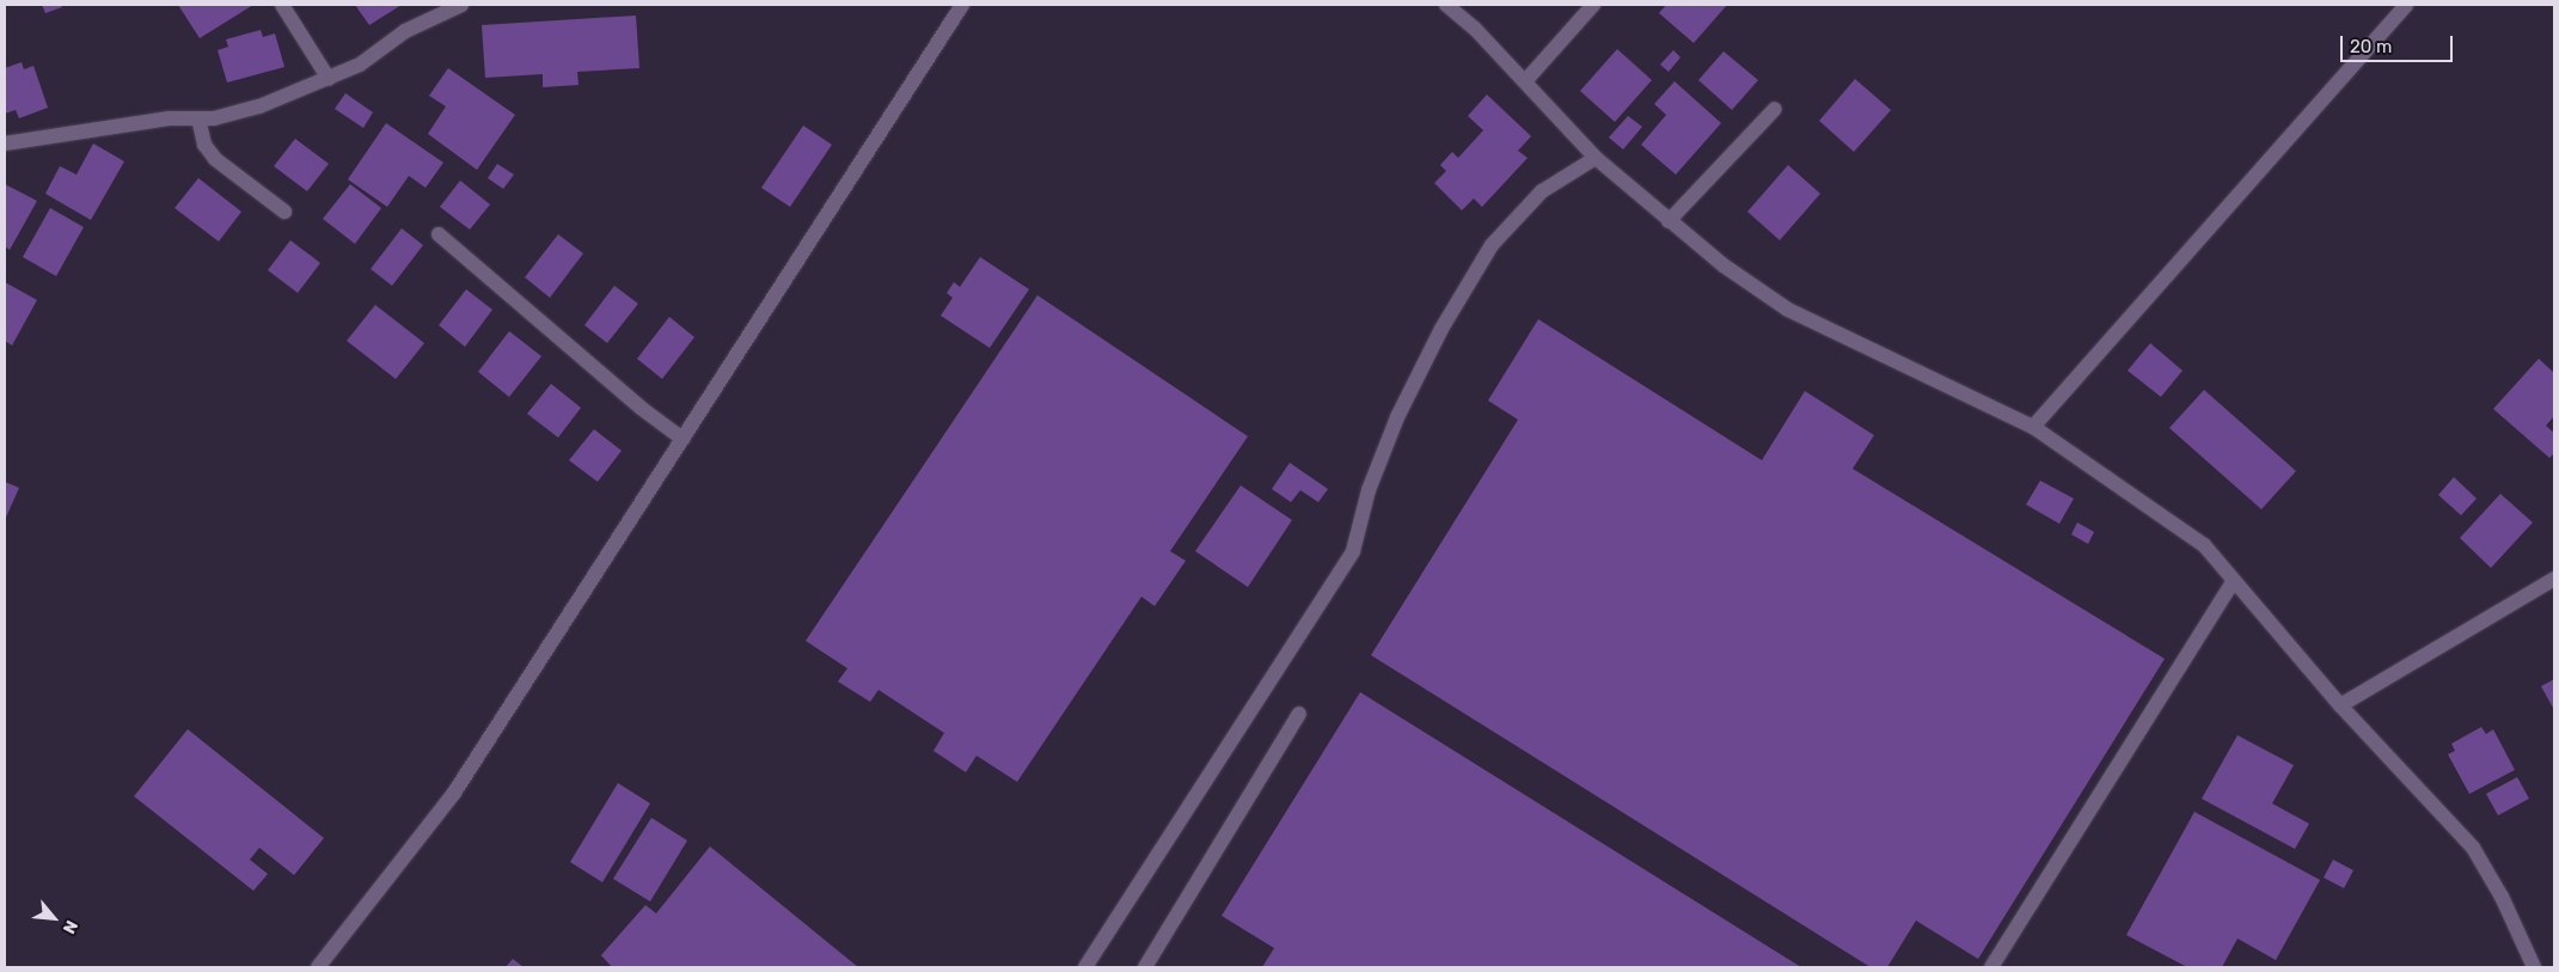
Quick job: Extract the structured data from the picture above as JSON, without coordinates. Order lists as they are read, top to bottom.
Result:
{
  "scale_bar": "20 m",
  "north": "bottom right"
}
